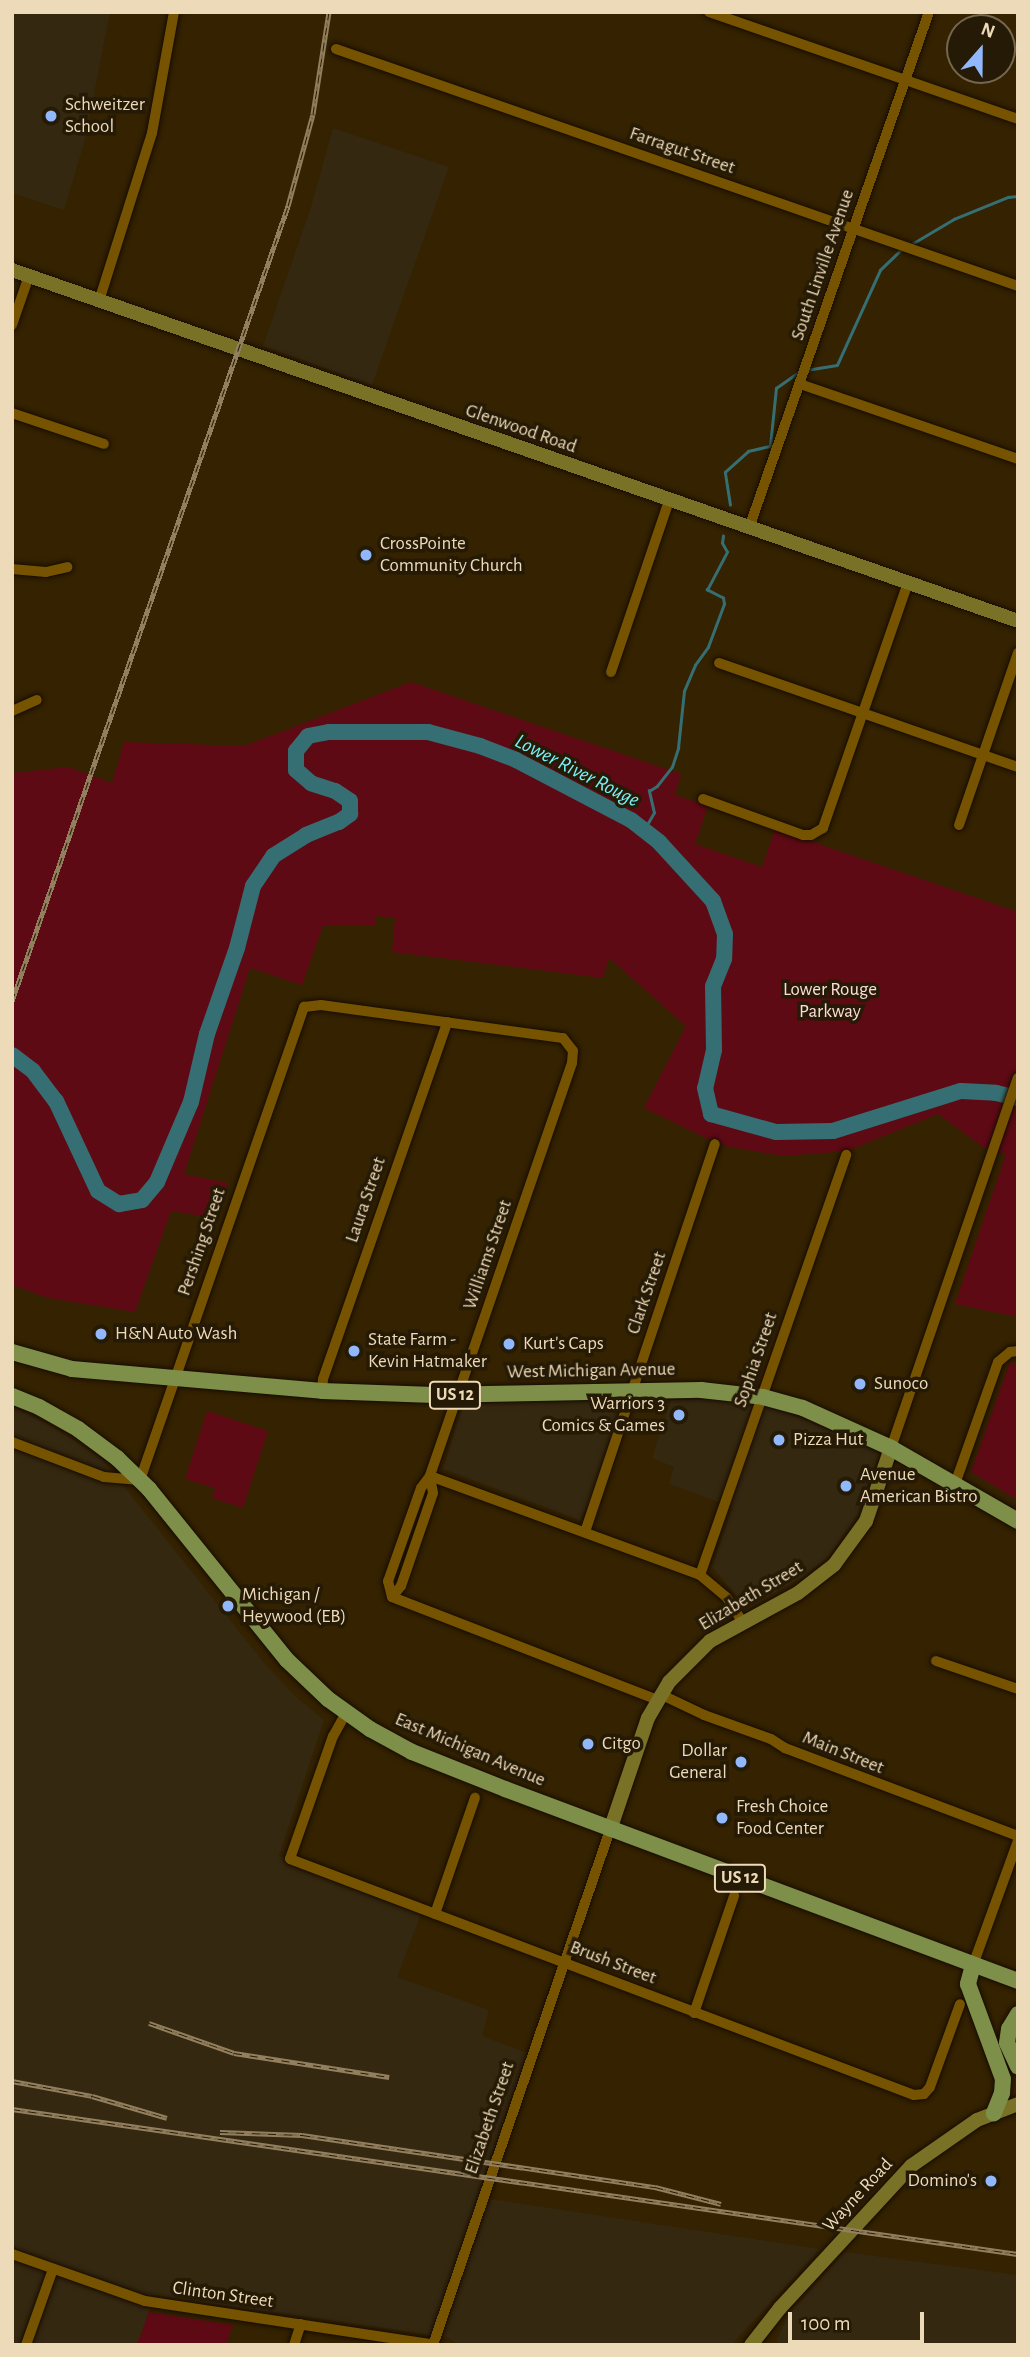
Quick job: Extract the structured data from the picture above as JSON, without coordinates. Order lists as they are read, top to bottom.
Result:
{
  "streets": {
    "main road": ["West Michigan Avenue", "US 12", "East Michigan Avenue"],
    "street": [
      "Farragut Street",
      "South Linville Avenue",
      "Glenwood Road",
      "Laura Street",
      "Pershing Street",
      "Williams Street",
      "Clark Street",
      "Sophia Street",
      "Elizabeth Street",
      "Main Street",
      "Brush Street",
      "Wayne Road",
      "Clinton Street"
    ]
  },
  "crossings": [
    ["Farragut Street", "South Linville Avenue"],
    ["South Linville Avenue", "Glenwood Road"],
    ["Laura Street", "Pershing Street"],
    ["Laura Street", "Williams Street"],
    ["Laura Street", "West Michigan Avenue"],
    ["Pershing Street", "Williams Street"],
    ["Pershing Street", "West Michigan Avenue"],
    ["Pershing Street", "East Michigan Avenue"],
    ["Williams Street", "West Michigan Avenue"],
    ["Williams Street", "Main Street"],
    ["Clark Street", "West Michigan Avenue"],
    ["Sophia Street", "West Michigan Avenue"],
    ["West Michigan Avenue", "Elizabeth Street"],
    ["Elizabeth Street", "East Michigan Avenue"],
    ["Elizabeth Street", "Main Street"],
    ["Elizabeth Street", "Brush Street"],
    ["Elizabeth Street", "Clinton Street"],
    ["East Michigan Avenue", "Brush Street"]
  ],
  "water": ["Lower River Rouge"],
  "parks": ["Lower Rouge Parkway"],
  "places": [
    "Schweitzer School",
    "CrossPointe Community Church",
    "H&N Auto Wash",
    "Kurt's Caps",
    "State Farm - Kevin Hatmaker",
    "Sunoco",
    "Warriors 3 Comics & Games",
    "Pizza Hut",
    "Avenue American Bistro",
    "Michigan / Heywood (EB)",
    "Citgo",
    "Dollar General",
    "Fresh Choice Food Center",
    "Domino's"
  ],
  "scale_bar": "100 m",
  "north": "top"
}
